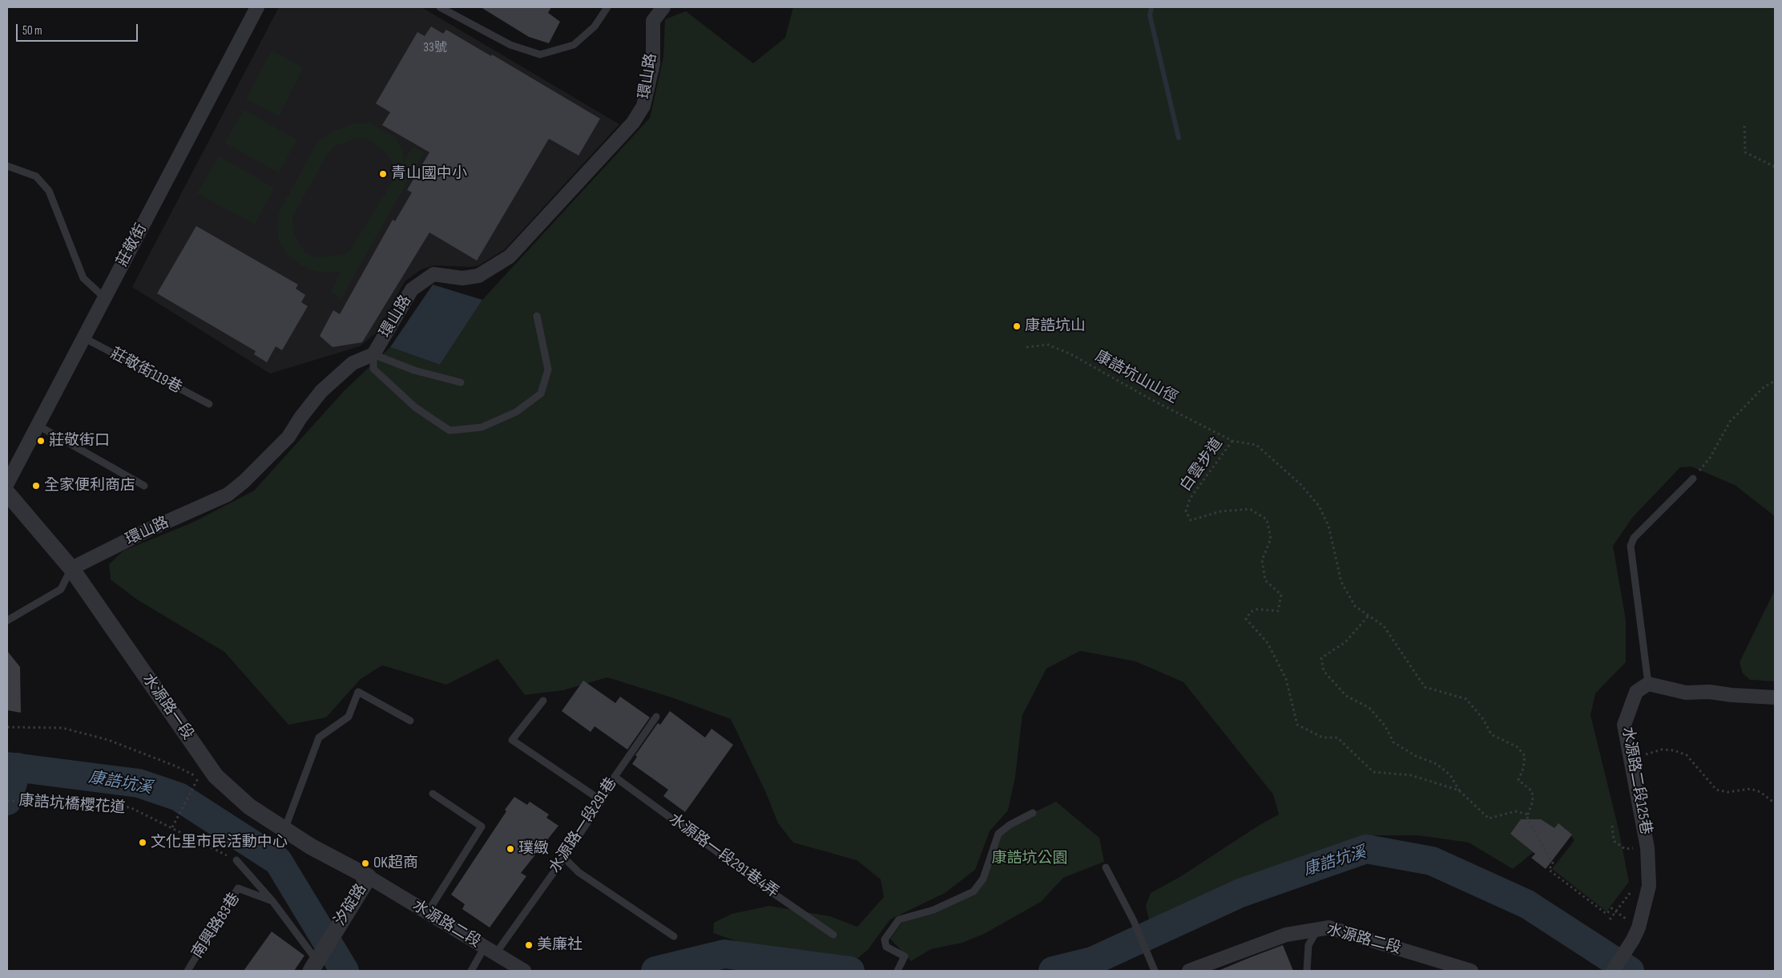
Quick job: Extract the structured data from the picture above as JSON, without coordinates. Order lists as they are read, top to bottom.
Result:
{
  "streets": {
    "street": [
      "環山路",
      "莊敬街",
      "水源路一段",
      "水源路二段125巷",
      "汐碇路",
      "水源路二段"
    ],
    "lane": [
      "莊敬街119巷",
      "水源路一段291巷",
      "水源路一段291巷4弄",
      "南興路83巷"
    ],
    "path": ["康誥坑山山徑", "白雲步道", "康誥坑橋櫻花道"]
  },
  "crossings": [
    ["環山路", "水源路一段"],
    ["莊敬街", "莊敬街119巷"],
    ["康誥坑山山徑", "白雲步道"],
    ["水源路一段", "汐碇路"],
    ["水源路一段", "水源路二段"],
    ["水源路一段291巷", "水源路一段291巷4弄"],
    ["水源路一段291巷", "水源路二段"],
    ["汐碇路", "水源路二段"]
  ],
  "water": ["康誥坑溪"],
  "parks": ["康誥坑公園"],
  "places": [
    "青山國中小",
    "康誥坑山",
    "莊敬街口",
    "全家便利商店",
    "文化里市民活動中心",
    "璞緻",
    "OK超商",
    "美廉社"
  ],
  "house_numbers": ["33號"],
  "scale_bar": "50 m"
}
